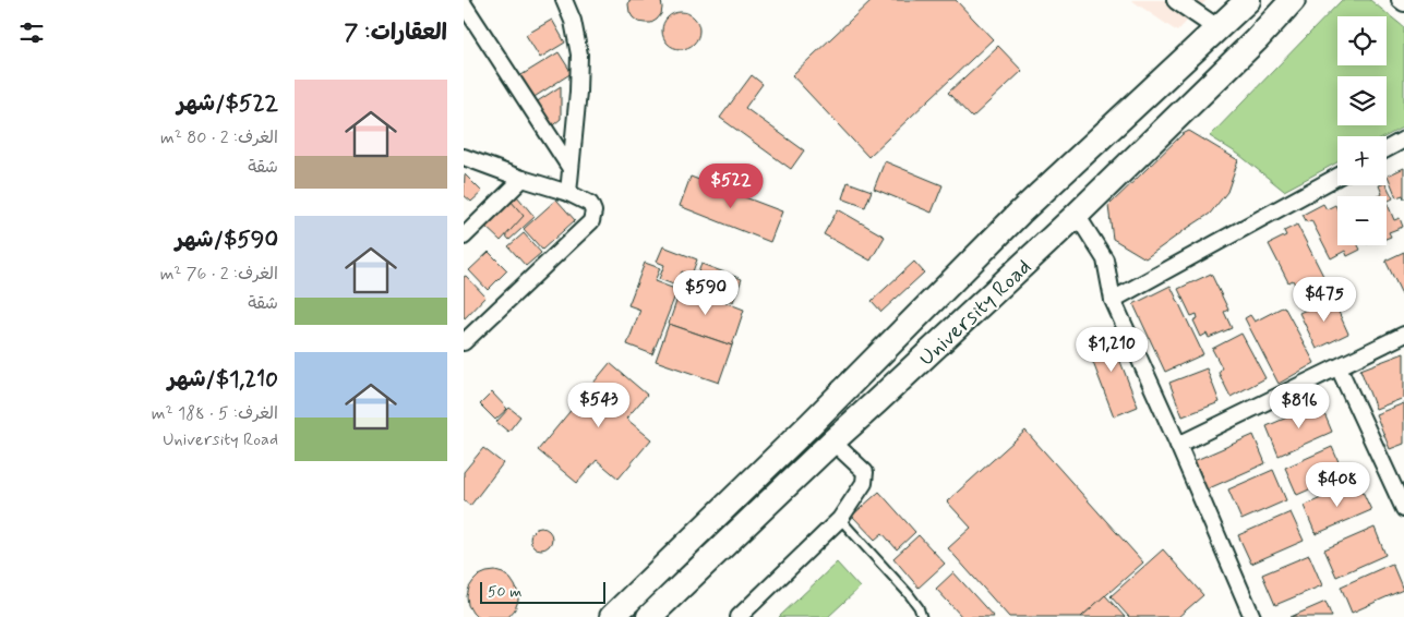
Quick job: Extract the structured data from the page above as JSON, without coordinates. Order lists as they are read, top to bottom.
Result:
{
  "streets": {
    "highway": ["University Road"]
  },
  "scale_bar": "50 m",
  "page": {
    "heading": "العقارات: 7",
    "map_buttons": ["+", "−"],
    "list": [
      {
        "name": "$522/شهر",
        "note": "الغرف: 2 · 80 m² · شقة"
      },
      {
        "name": "$590/شهر",
        "note": "الغرف: 2 · 76 m² · شقة"
      },
      {
        "name": "$1,210/شهر",
        "note": "الغرف: 5 · 188 m² · University Road"
      }
    ],
    "price": [
      "$522",
      "$590",
      "$475",
      "$1,210",
      "$543",
      "$816",
      "$408"
    ],
    "scale": "50 m"
  }
}
